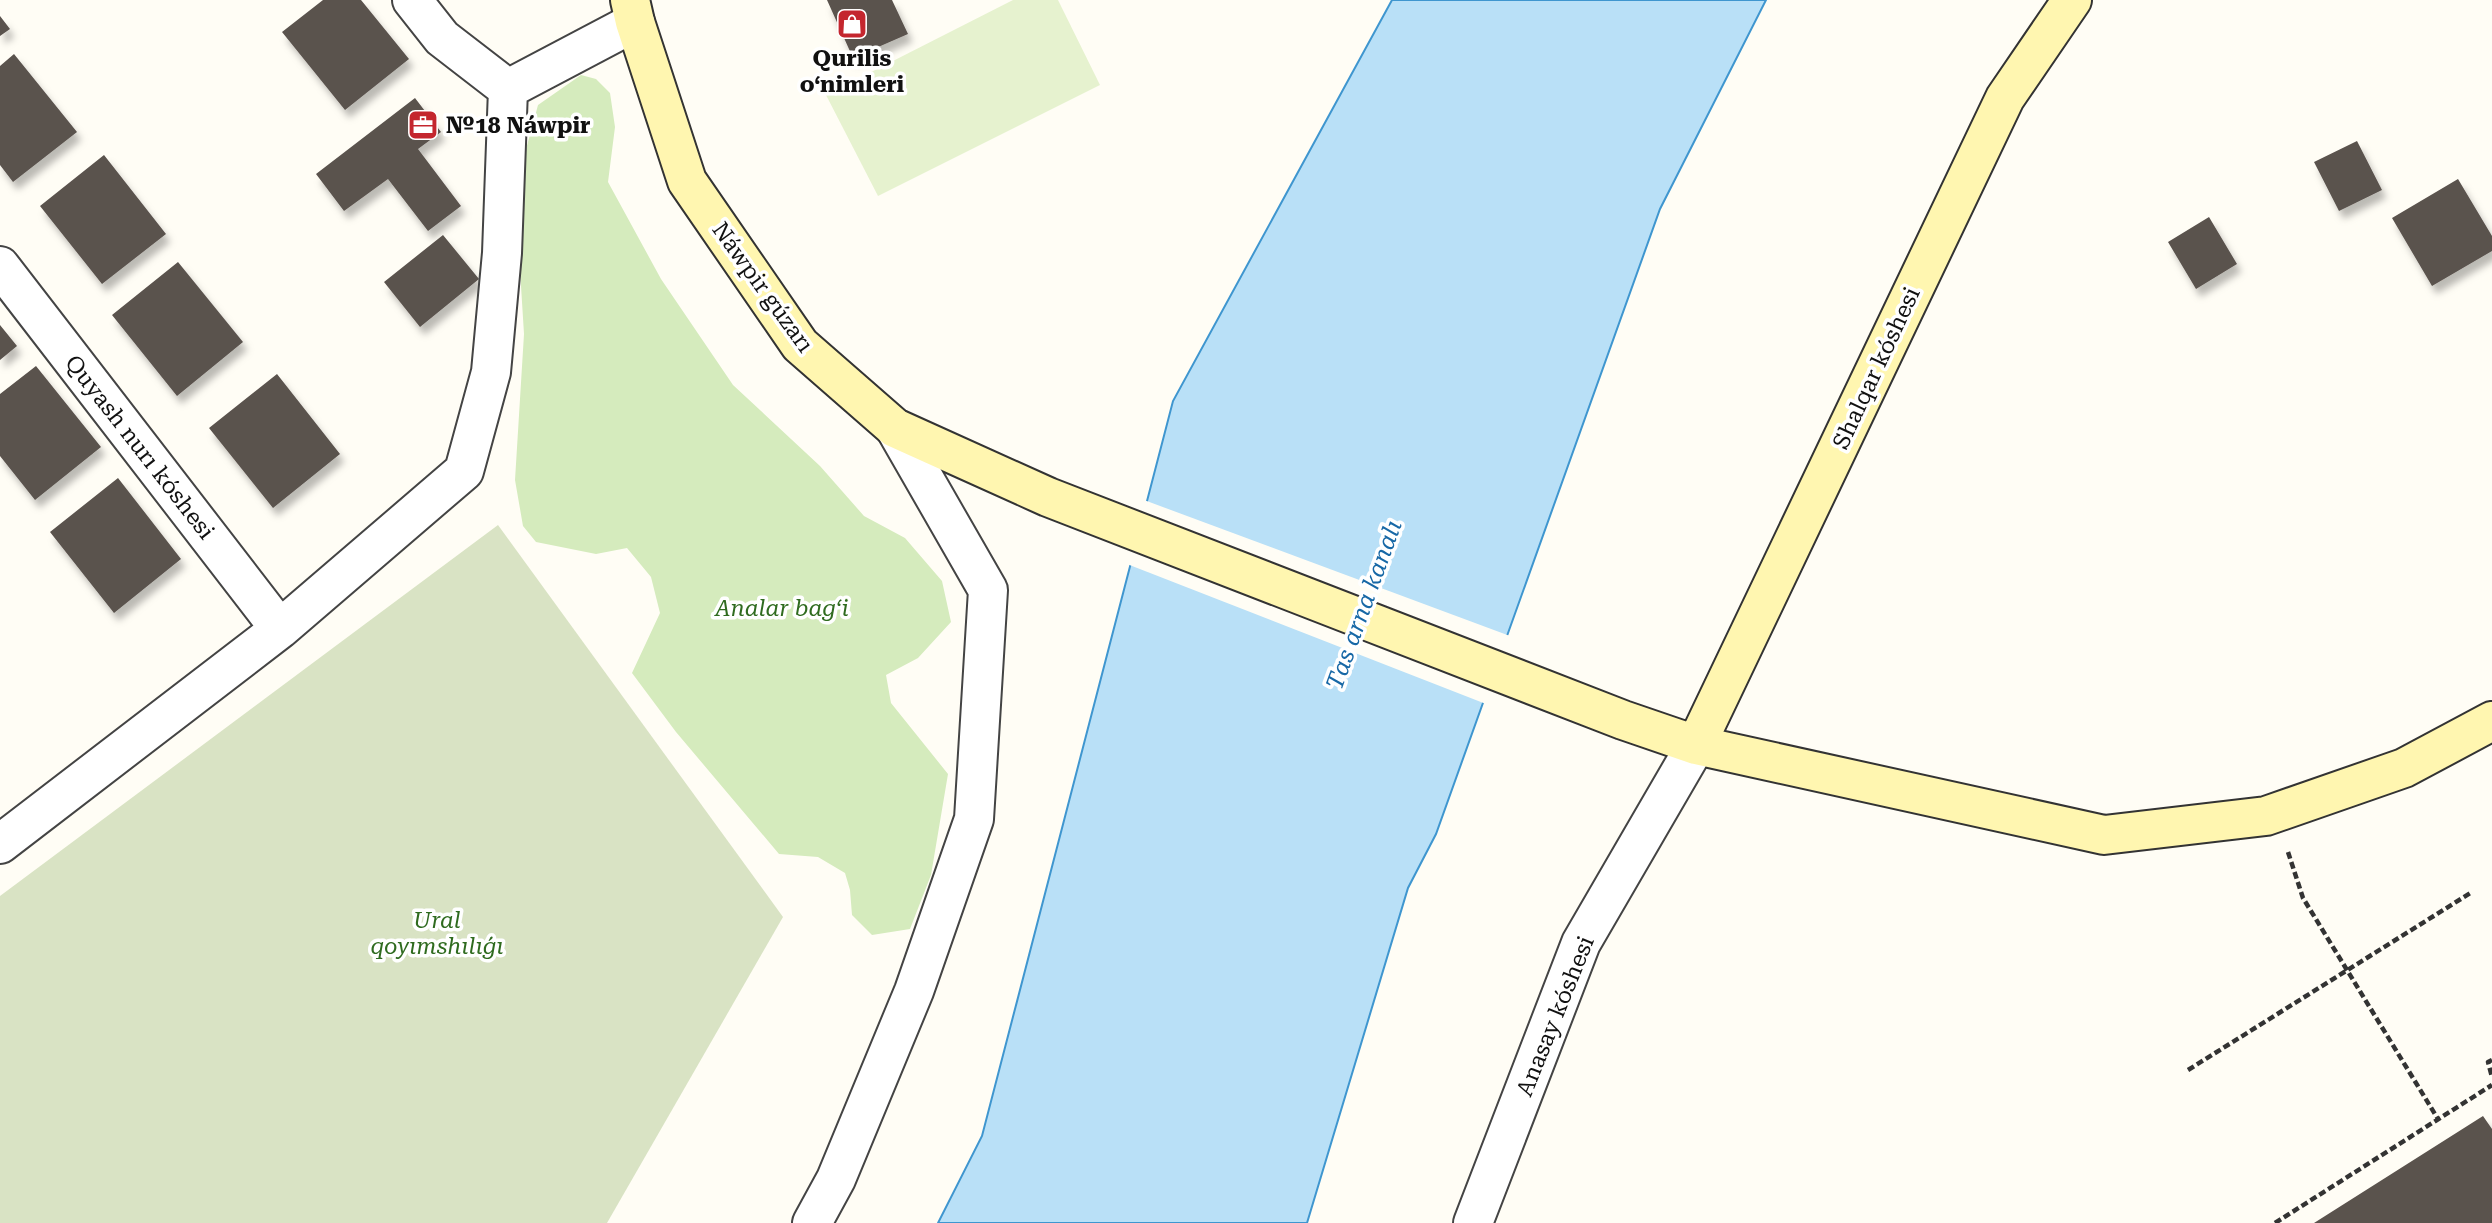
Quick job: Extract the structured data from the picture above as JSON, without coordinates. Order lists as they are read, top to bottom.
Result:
{
  "streets": {
    "street": [
      "Náwpir gúzarı",
      "Shalqar kóshesi",
      "Quyash nurı kóshesi",
      "Anasay kóshesi"
    ]
  },
  "crossings": [
    ["Náwpir gúzarı", "Shalqar kóshesi"],
    ["Náwpir gúzarı", "Anasay kóshesi"],
    ["Shalqar kóshesi", "Anasay kóshesi"]
  ],
  "water": ["Tas arna kanalı"],
  "parks": ["Analar bagʻi", "Ural qoyımshılıǵı"],
  "places": {
    "shop": ["Qurilis oʻnimleri"],
    "office": ["№18 Náwpir"]
  }
}
